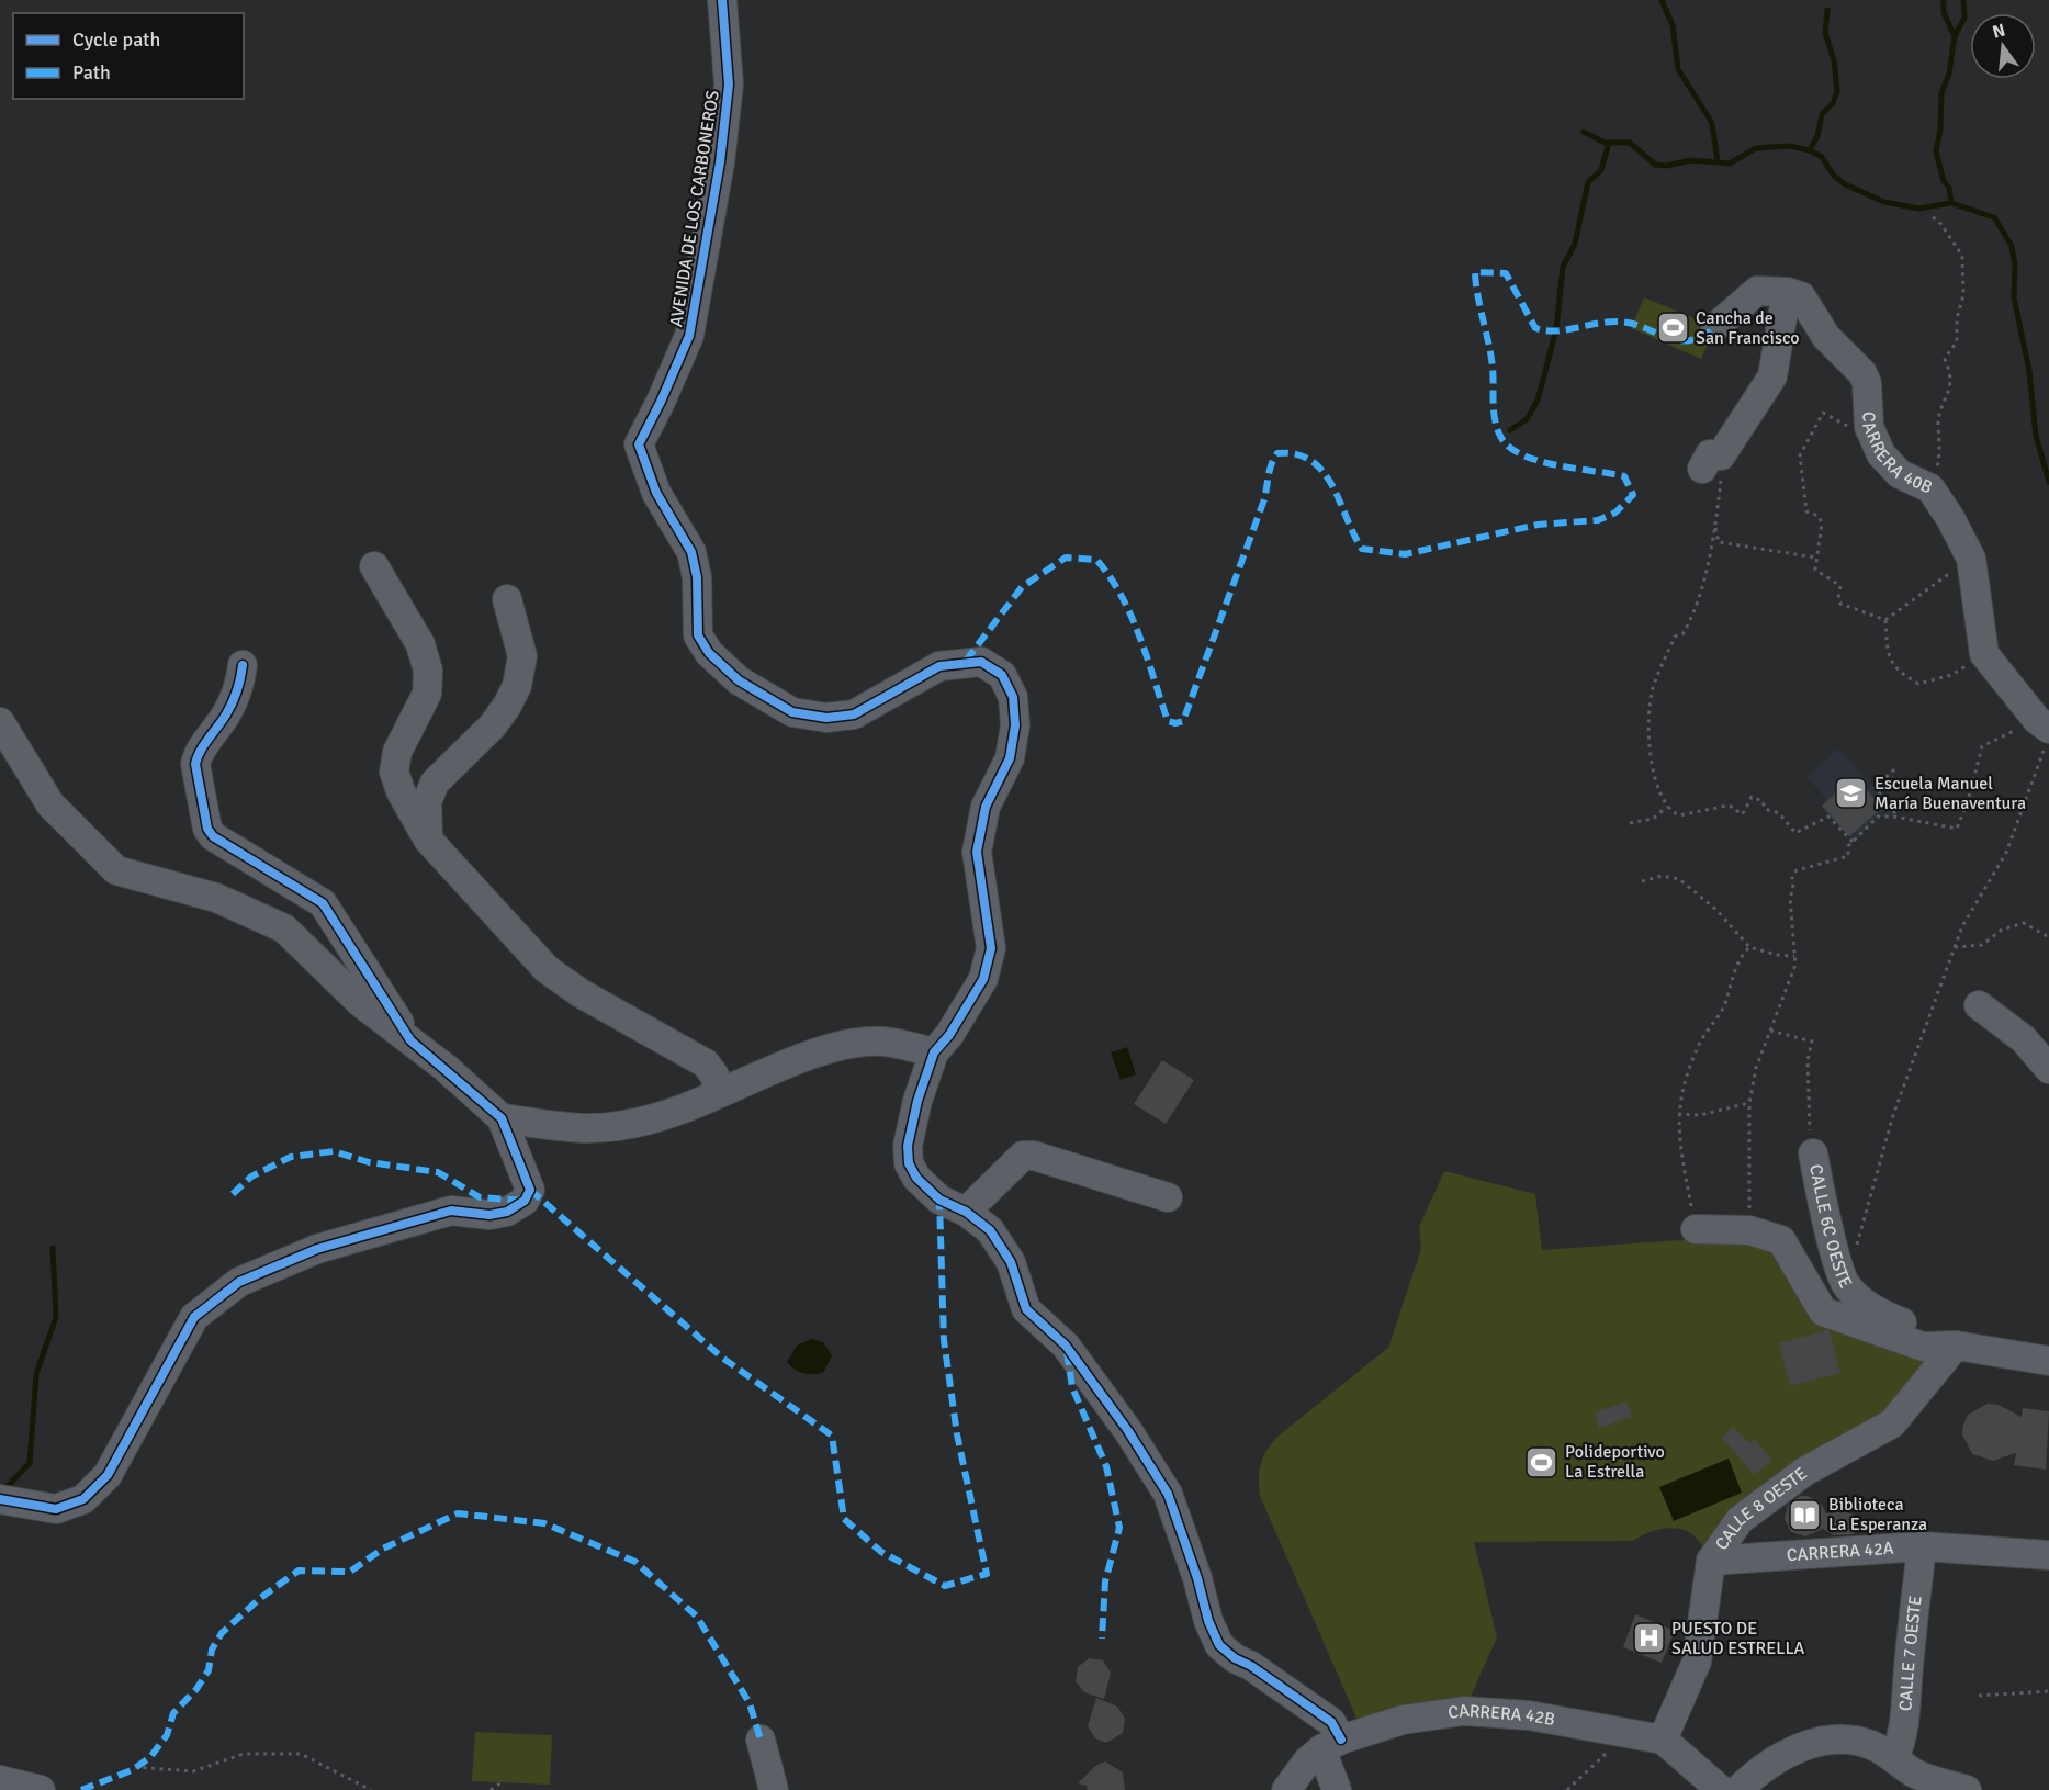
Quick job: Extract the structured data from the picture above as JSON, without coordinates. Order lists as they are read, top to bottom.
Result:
{
  "streets": {
    "street": [
      "AVENIDA DE LOS CARBONEROS",
      "CARRERA 40B",
      "CALLE 6C OESTE",
      "CALLE 8 OESTE",
      "CARRERA 42A",
      "CALLE 7 OESTE",
      "CARRERA 42B"
    ]
  },
  "crossings": [
    ["AVENIDA DE LOS CARBONEROS", "CARRERA 42B"],
    ["CALLE 6C OESTE", "CALLE 8 OESTE"],
    ["CALLE 8 OESTE", "CARRERA 42A"],
    ["CALLE 8 OESTE", "CARRERA 42B"],
    ["CARRERA 42A", "CALLE 7 OESTE"]
  ],
  "places": {
    "sports": ["Cancha de San Francisco", "Polideportivo La Estrella"],
    "school or university": ["Escuela Manuel María Buenaventura"],
    "library": ["Biblioteca La Esperanza"],
    "hospital": ["PUESTO DE SALUD ESTRELLA"]
  },
  "legend": ["Cycle path", "Path"],
  "north": "top"
}
